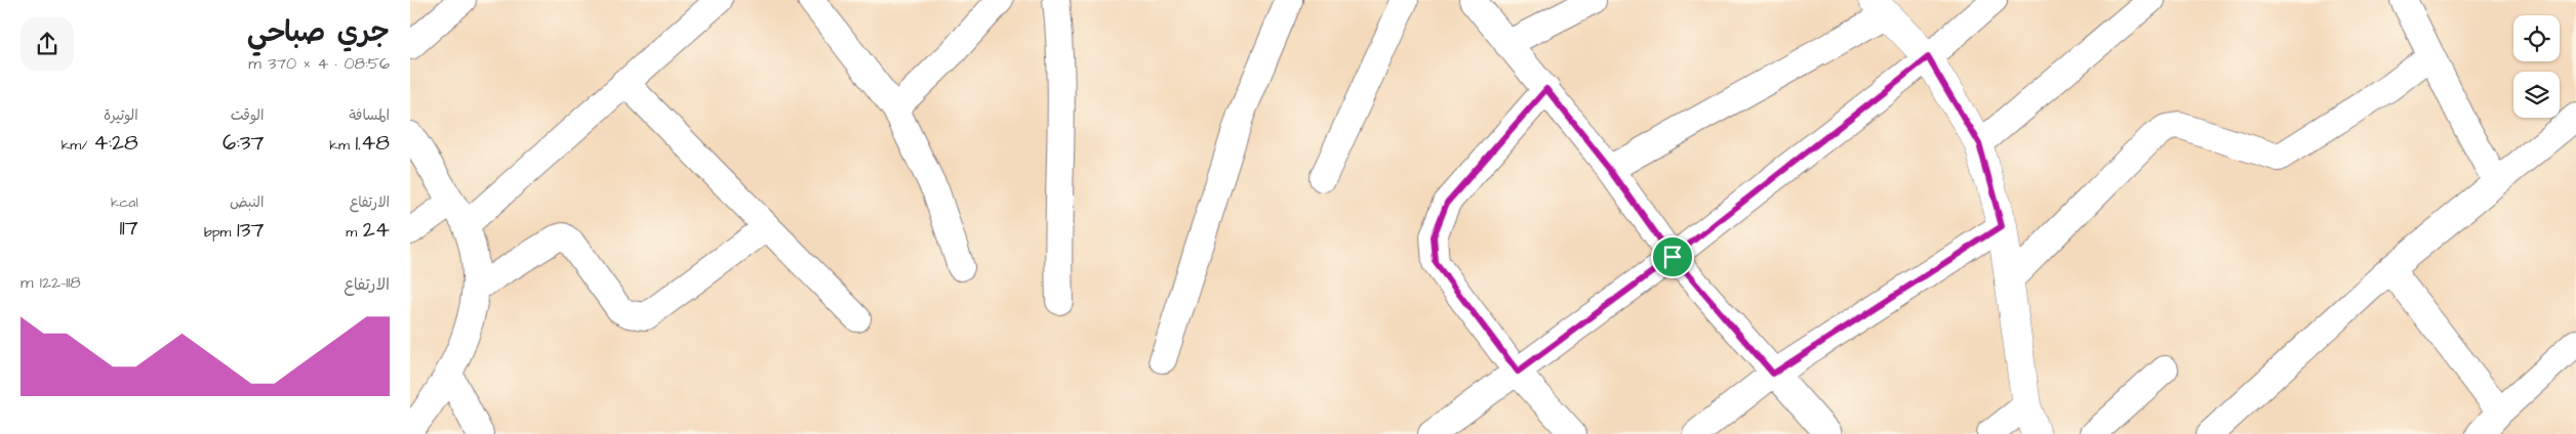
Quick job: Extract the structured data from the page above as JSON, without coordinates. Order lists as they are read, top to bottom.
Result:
{
  "page": {
    "heading": ["جري صباحي", "08:56 · 4 × 370 m"],
    "stats": [
      ["المسافة", "1.48 km"],
      ["الوقت", "6:37"],
      ["الوتيرة", "4:28 /km"],
      ["الارتفاع", "24 m"],
      ["النبض", "137 bpm"],
      ["kcal", "117"]
    ],
    "chart": ["الارتفاع", "118–122 m"]
  }
}
